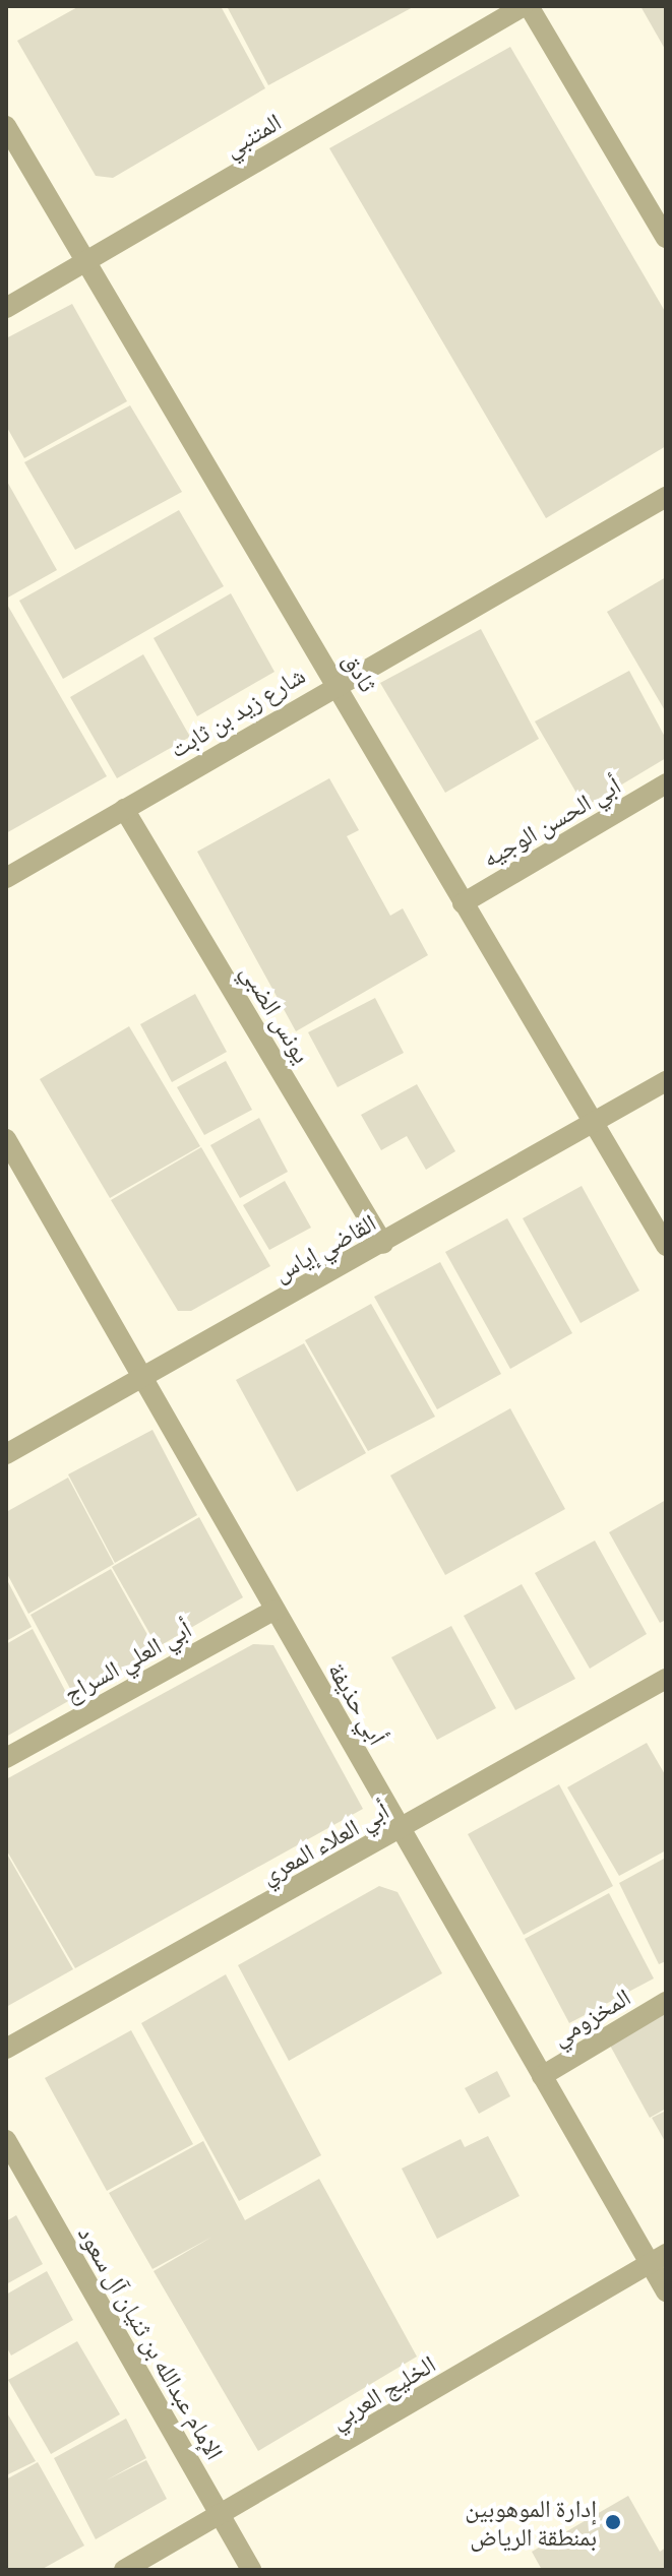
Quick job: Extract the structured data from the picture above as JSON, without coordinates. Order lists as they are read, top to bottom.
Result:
{
  "streets": {
    "street": [
      "المتنبي",
      "ثادق",
      "شارع زيد بن ثابت",
      "أبي الحسن الوجيه",
      "يونس الضبي",
      "القاضي إياس",
      "أبي العلي السراج",
      "أبي حذيفة",
      "أبي العلاء المعري",
      "المخزومي",
      "الإمام عبدالله بن ثنيان آل سعود",
      "الخليج العربي"
    ]
  },
  "crossings": [
    ["المتنبي", "ثادق"],
    ["ثادق", "شارع زيد بن ثابت"],
    ["ثادق", "أبي الحسن الوجيه"],
    ["ثادق", "القاضي إياس"],
    ["شارع زيد بن ثابت", "يونس الضبي"],
    ["يونس الضبي", "القاضي إياس"],
    ["القاضي إياس", "أبي حذيفة"],
    ["أبي العلي السراج", "أبي حذيفة"],
    ["أبي حذيفة", "أبي العلاء المعري"],
    ["أبي حذيفة", "المخزومي"],
    ["أبي حذيفة", "الخليج العربي"],
    ["الإمام عبدالله بن ثنيان آل سعود", "الخليج العربي"]
  ],
  "places": ["إدارة الموهوبين بمنطقة الرياض"]
}
